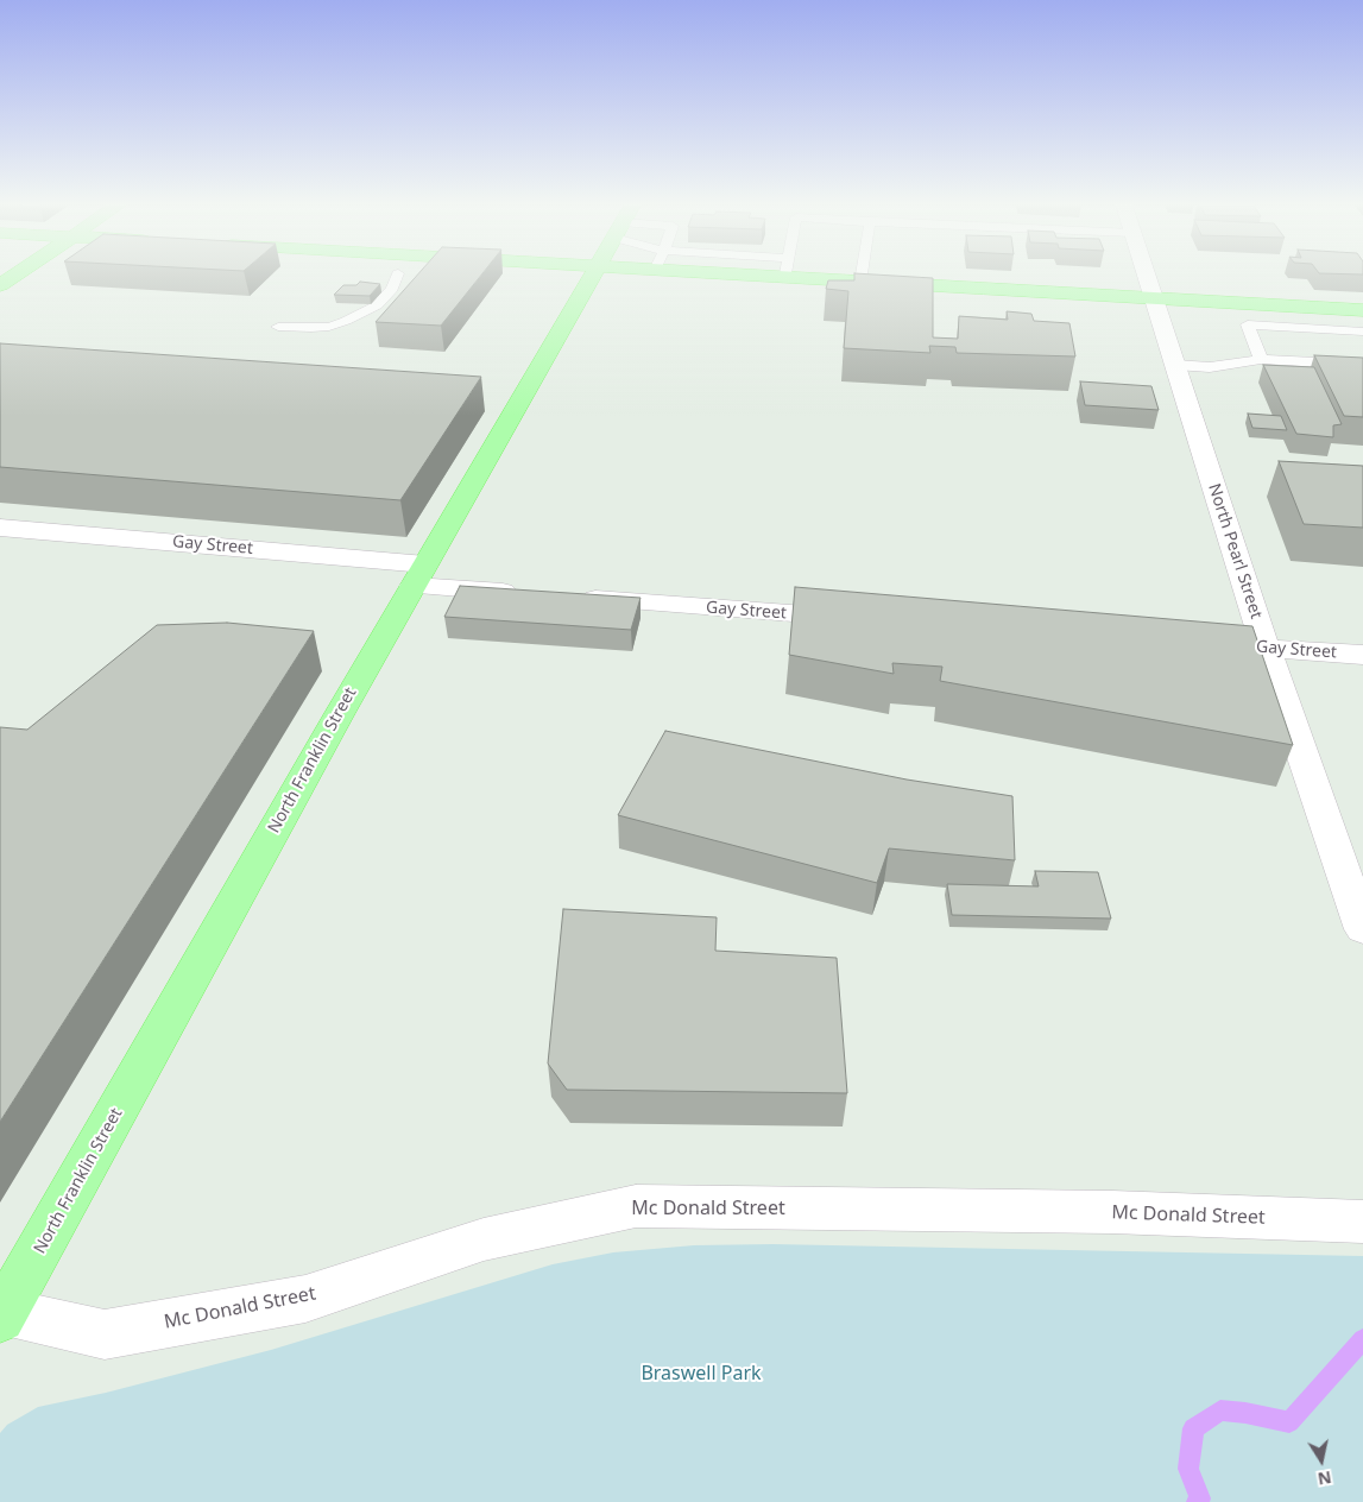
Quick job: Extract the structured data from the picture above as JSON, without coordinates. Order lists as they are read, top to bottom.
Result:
{
  "streets": {
    "main road": ["North Franklin Street"],
    "street": ["Gay Street", "North Pearl Street", "Mc Donald Street"]
  },
  "crossings": [
    ["Gay Street", "North Pearl Street"],
    ["Gay Street", "North Franklin Street"],
    ["North Franklin Street", "Mc Donald Street"]
  ],
  "parks": ["Braswell Park"],
  "north": "bottom"
}
